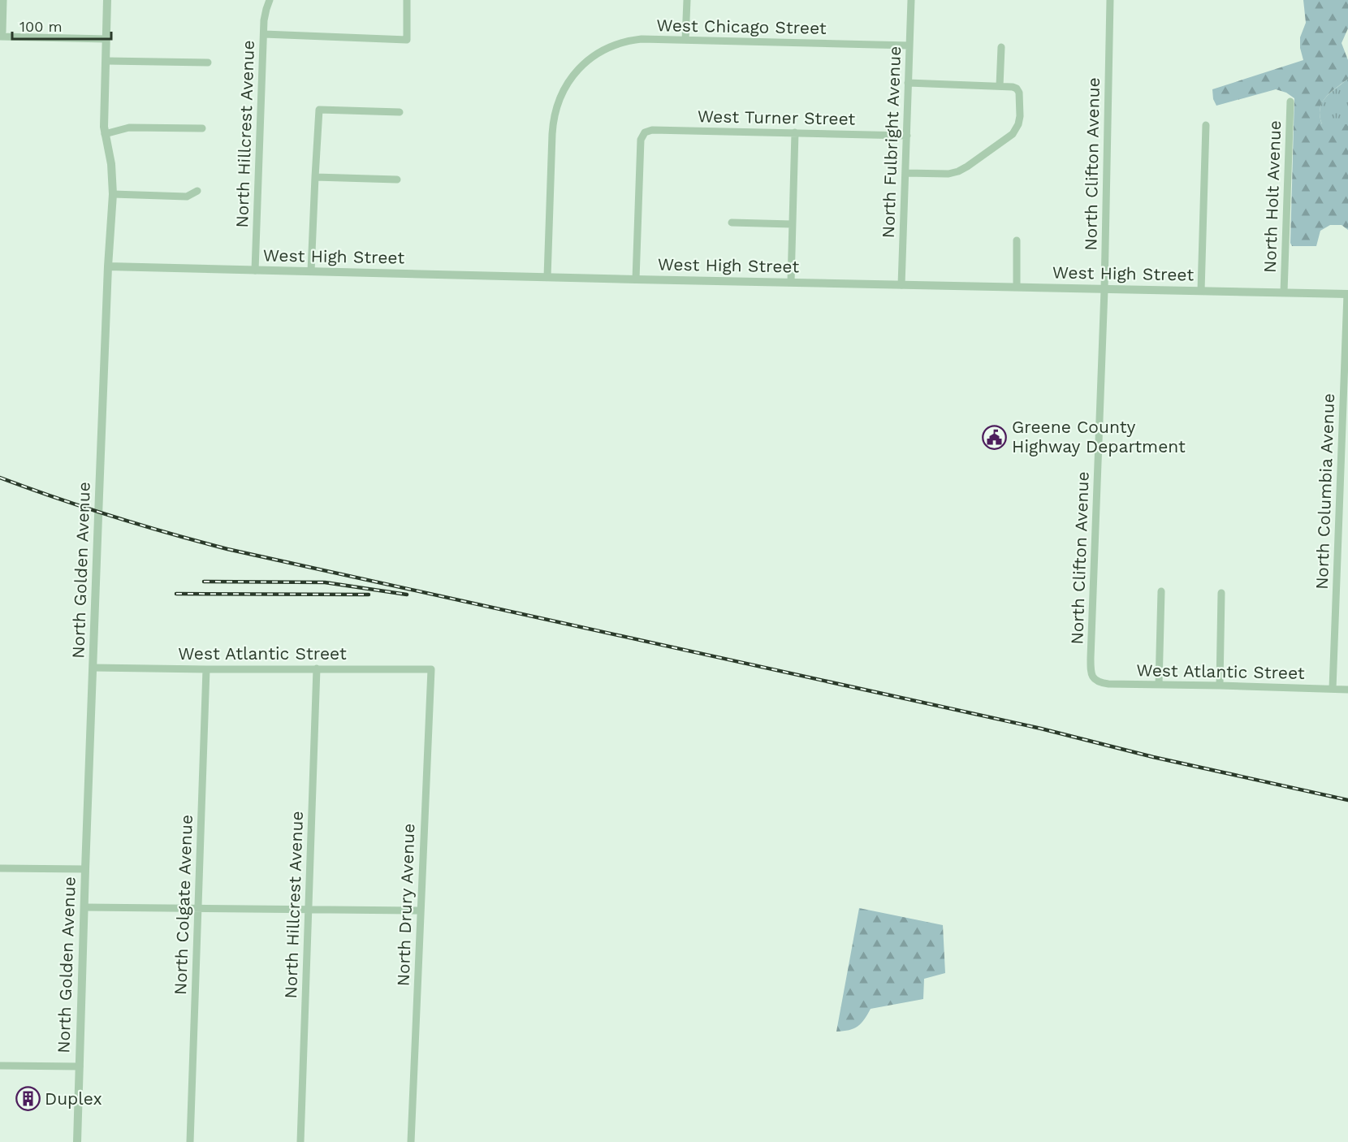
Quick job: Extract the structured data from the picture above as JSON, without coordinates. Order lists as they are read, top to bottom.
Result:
{
  "streets": {
    "street": [
      "West Chicago Street",
      "West Turner Street",
      "North Hillcrest Avenue",
      "North Fulbright Avenue",
      "North Clifton Avenue",
      "North Holt Avenue",
      "West High Street",
      "North Columbia Avenue",
      "North Golden Avenue",
      "West Atlantic Street",
      "North Colgate Avenue",
      "North Drury Avenue"
    ]
  },
  "crossings": [
    ["West Chicago Street", "North Fulbright Avenue"],
    ["West Chicago Street", "West High Street"],
    ["West Turner Street", "North Fulbright Avenue"],
    ["West Turner Street", "West High Street"],
    ["North Hillcrest Avenue", "West High Street"],
    ["North Hillcrest Avenue", "West Atlantic Street"],
    ["North Fulbright Avenue", "West High Street"],
    ["North Clifton Avenue", "West High Street"],
    ["North Clifton Avenue", "West Atlantic Street"],
    ["North Holt Avenue", "West High Street"],
    ["West High Street", "North Columbia Avenue"],
    ["West High Street", "North Golden Avenue"],
    ["North Columbia Avenue", "West Atlantic Street"],
    ["North Golden Avenue", "West Atlantic Street"],
    ["West Atlantic Street", "North Colgate Avenue"],
    ["West Atlantic Street", "North Drury Avenue"]
  ],
  "places": {
    "public building": ["Greene County Highway Department"],
    "building": ["Duplex"]
  },
  "scale_bar": "100 m"
}
